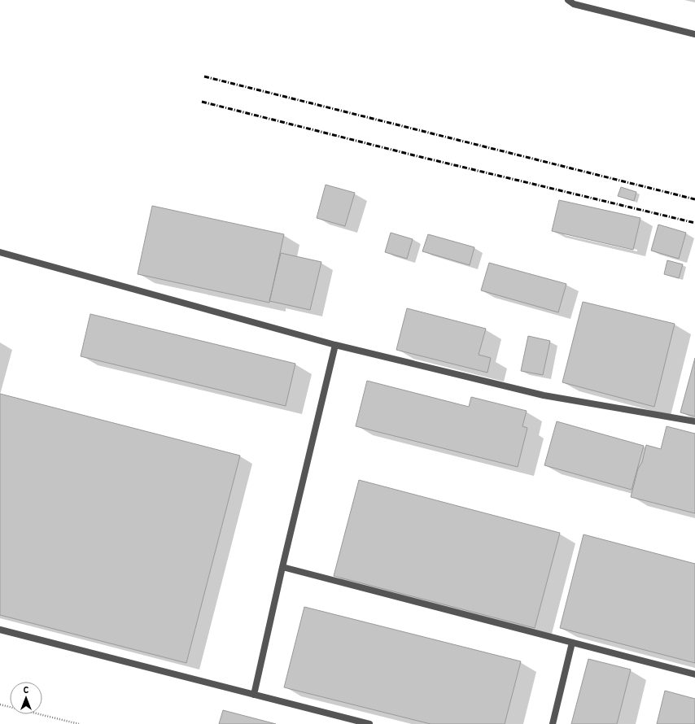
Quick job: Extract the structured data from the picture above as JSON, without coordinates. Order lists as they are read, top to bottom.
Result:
{
  "north": "top"
}
